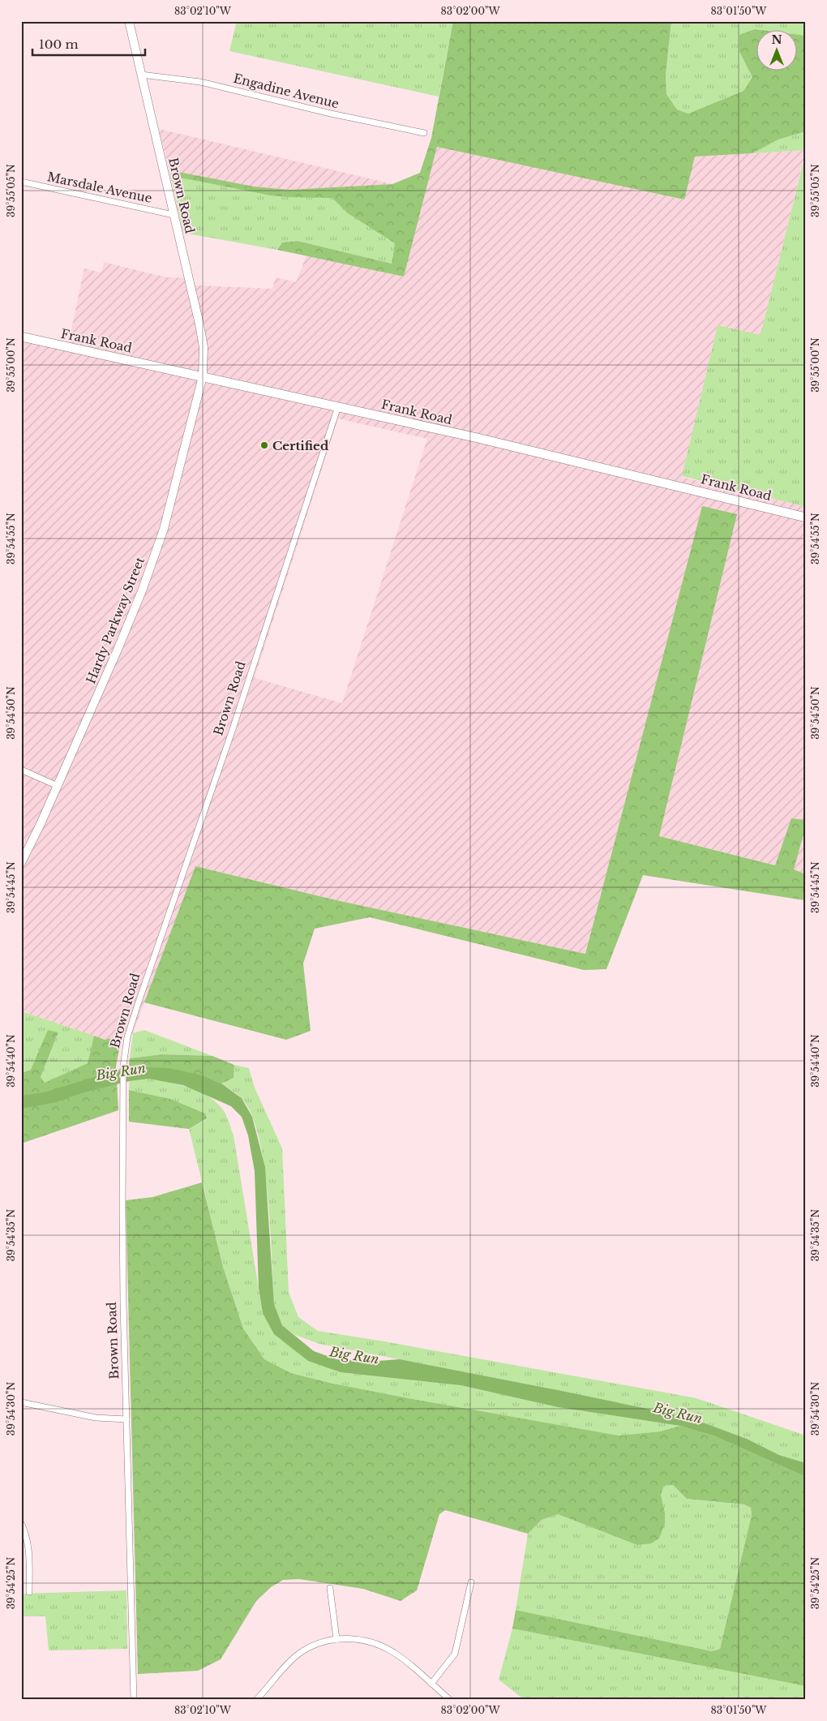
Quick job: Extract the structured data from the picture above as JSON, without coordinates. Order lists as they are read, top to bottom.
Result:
{
  "streets": {
    "main road": ["Brown Road", "Frank Road", "Hardy Parkway Street"],
    "street": ["Engadine Avenue", "Marsdale Avenue"]
  },
  "crossings": [
    ["Engadine Avenue", "Brown Road"],
    ["Marsdale Avenue", "Brown Road"],
    ["Brown Road", "Frank Road"],
    ["Brown Road", "Hardy Parkway Street"],
    ["Frank Road", "Hardy Parkway Street"]
  ],
  "water": ["Big Run"],
  "places": ["Certified"],
  "scale_bar": "100 m",
  "north": "top",
  "coordinates": [
    "83°02'10\"W",
    "83°02'00\"W",
    "83°01'50\"W",
    "39°55'05\"N",
    "39°55'00\"N",
    "39°54'55\"N",
    "39°54'50\"N",
    "39°54'45\"N",
    "39°54'40\"N",
    "39°54'35\"N",
    "39°54'30\"N",
    "39°54'25\"N"
  ]
}
